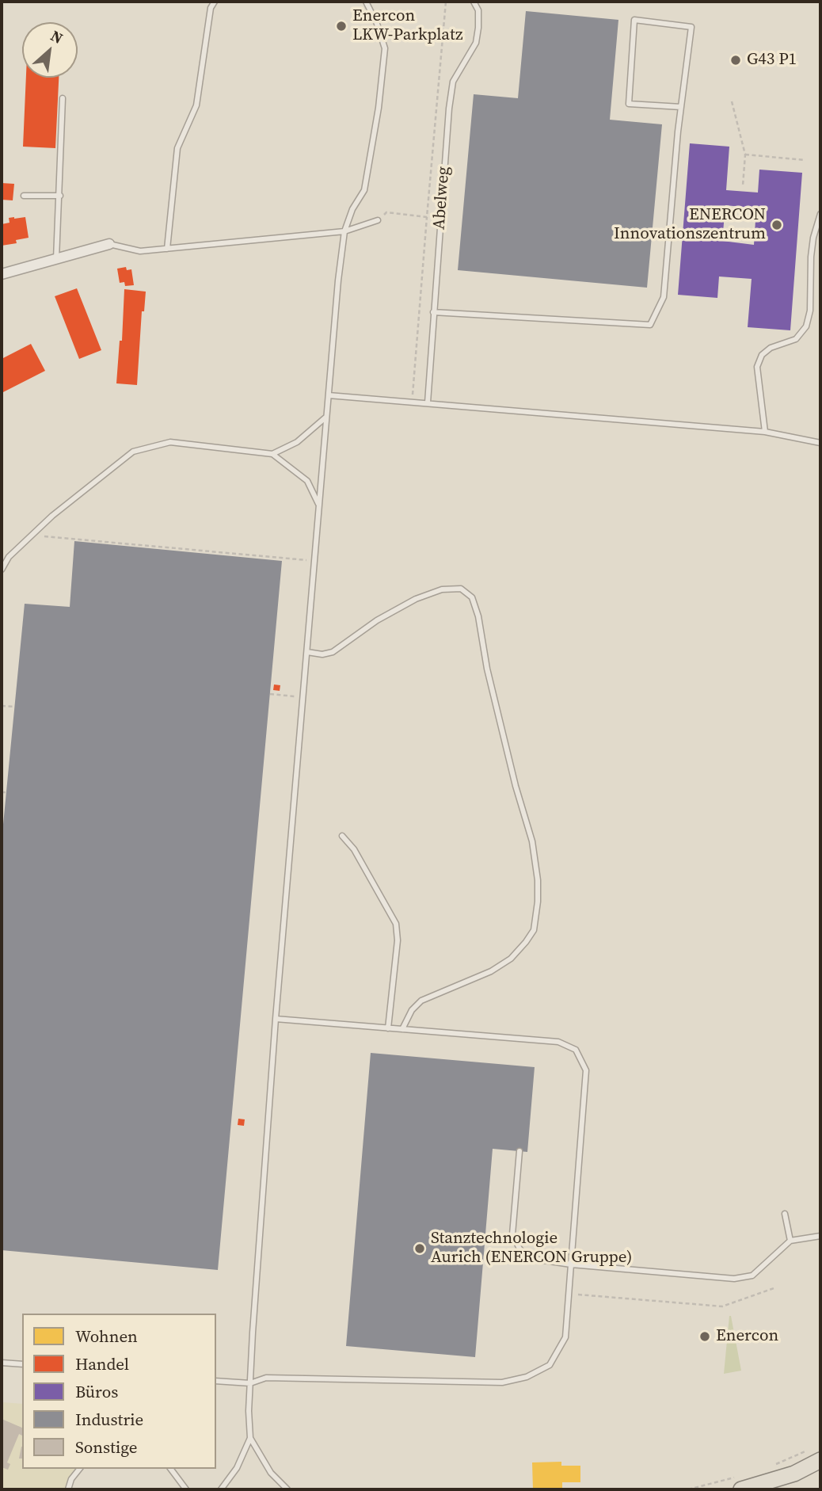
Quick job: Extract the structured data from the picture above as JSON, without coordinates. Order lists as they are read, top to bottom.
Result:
{
  "streets": {
    "lane": ["Abelweg"]
  },
  "places": [
    "Enercon LKW-Parkplatz",
    "G43 P1",
    "ENERCON Innovationszentrum",
    "Stanztechnologie Aurich (ENERCON Gruppe)",
    "Enercon"
  ],
  "legend": [
    "Wohnen",
    "Handel",
    "Büros",
    "Industrie",
    "Sonstige"
  ],
  "north": "top right"
}
